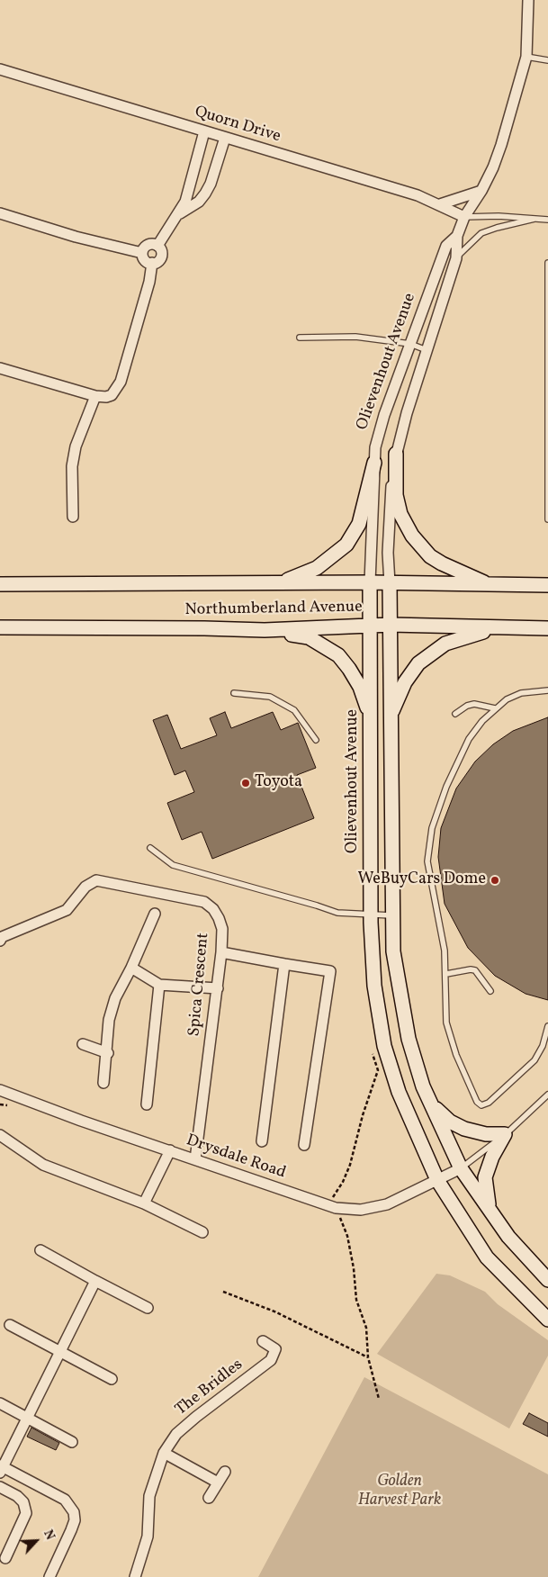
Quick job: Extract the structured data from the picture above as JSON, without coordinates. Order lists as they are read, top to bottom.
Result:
{
  "streets": {
    "main road": ["Olievenhout Avenue", "Northumberland Avenue"],
    "street": [
      "Quorn Drive",
      "Spica Crescent",
      "Drysdale Road",
      "The Bridles"
    ]
  },
  "crossings": [
    ["Quorn Drive", "Olievenhout Avenue"],
    ["Olievenhout Avenue", "Northumberland Avenue"],
    ["Olievenhout Avenue", "Drysdale Road"],
    ["Spica Crescent", "Drysdale Road"]
  ],
  "parks": ["Golden Harvest Park"],
  "places": ["Toyota", "WeBuyCars Dome"],
  "north": "top right"
}
